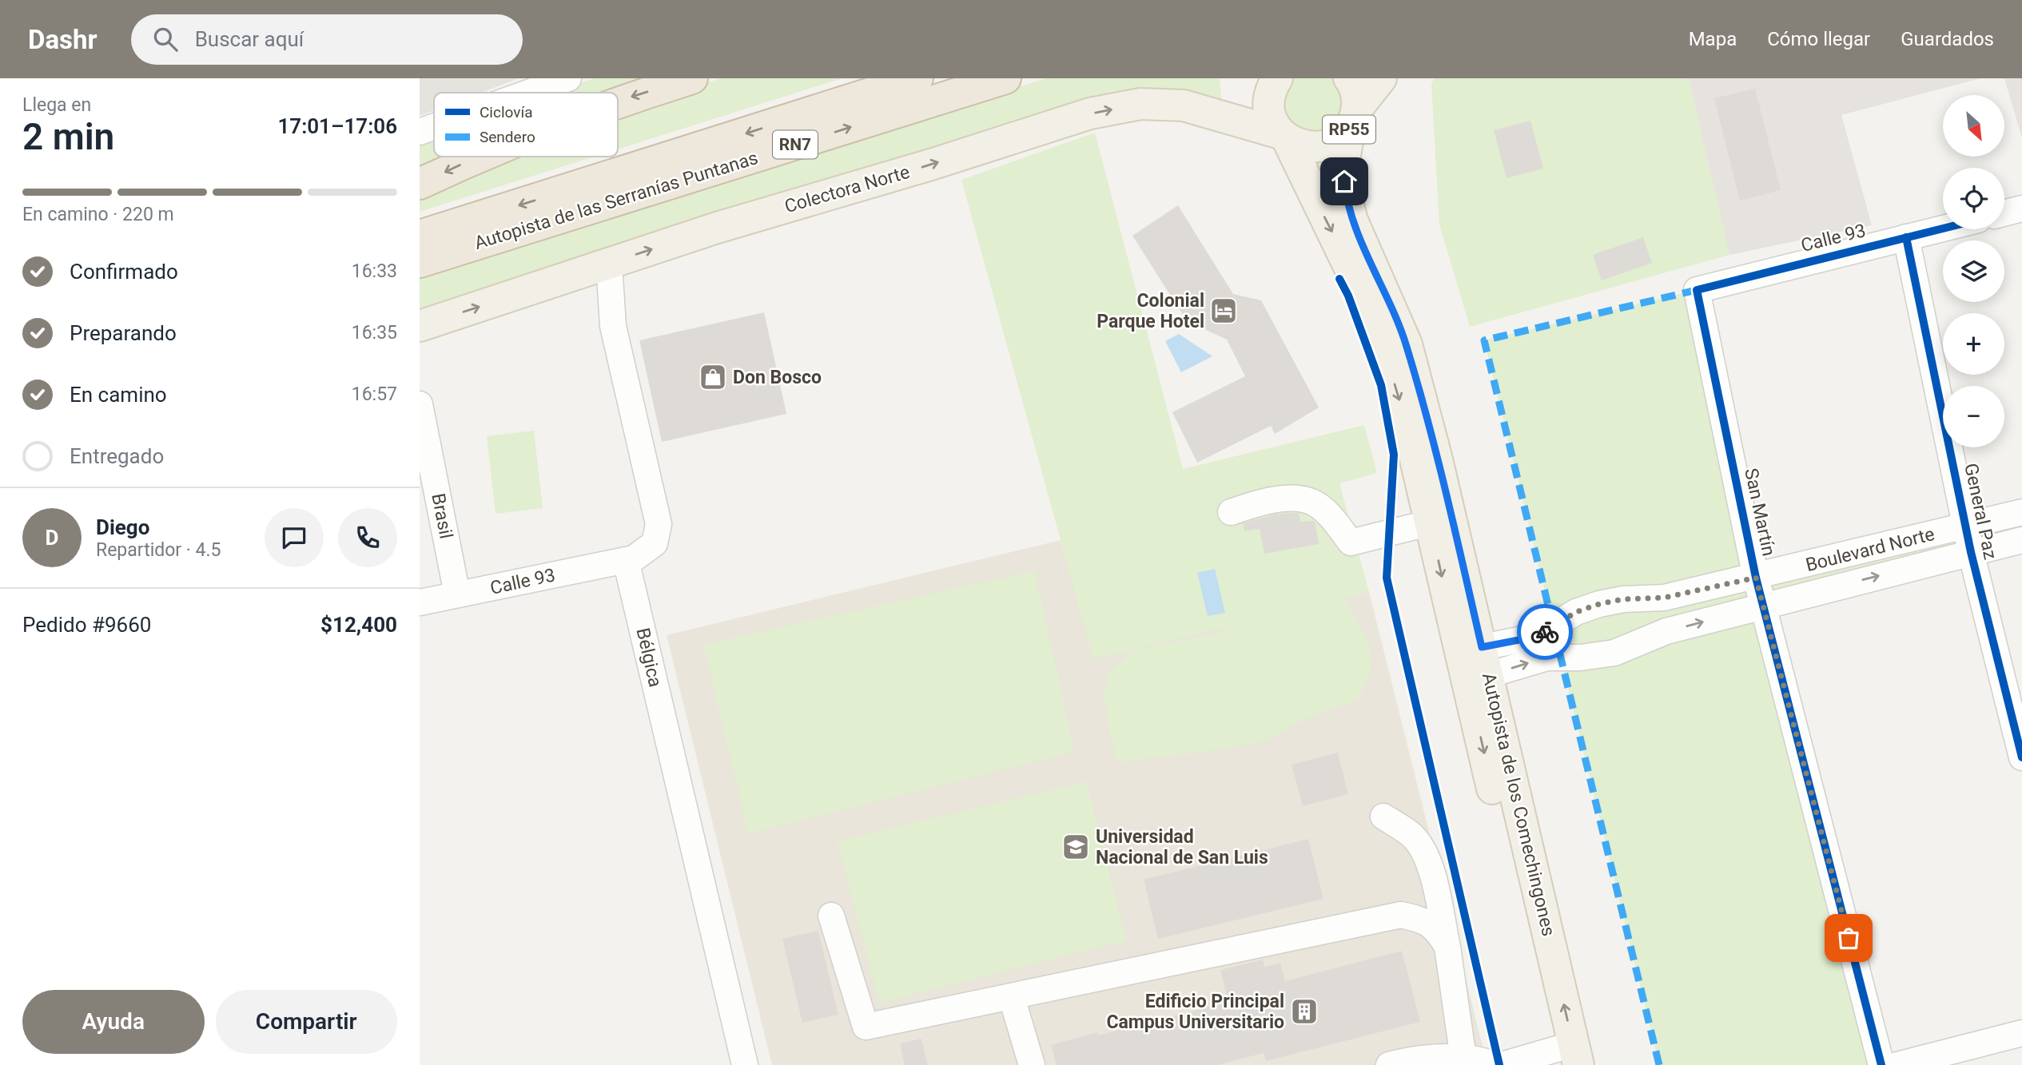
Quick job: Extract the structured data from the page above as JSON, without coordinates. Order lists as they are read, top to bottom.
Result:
{
  "streets": {
    "highway": ["RN7", "Autopista de las Serranías Puntanas"],
    "main road": ["RP55", "Colectora Norte", "Autopista de los Comechingones"],
    "street": [
      "Calle 93",
      "General Paz",
      "San Martín",
      "Brasil",
      "Boulevard Norte",
      "Bélgica"
    ]
  },
  "crossings": [
    ["RP55", "Colectora Norte"],
    ["RP55", "Autopista de los Comechingones"],
    ["Colectora Norte", "Autopista de los Comechingones"],
    ["Calle 93", "General Paz"],
    ["Calle 93", "San Martín"],
    ["Calle 93", "Brasil"],
    ["Calle 93", "Bélgica"],
    ["General Paz", "Boulevard Norte"],
    ["San Martín", "Boulevard Norte"],
    ["Boulevard Norte", "Autopista de los Comechingones"]
  ],
  "one_way": ["Colectora Norte"],
  "places": {
    "hotel": ["Colonial Parque Hotel"],
    "shop": ["Don Bosco"],
    "school or university": ["Universidad Nacional de San Luis"],
    "building": ["Edificio Principal Campus Universitario"]
  },
  "legend": ["Ciclovía", "Sendero"],
  "north": "bottom right",
  "page": {
    "header": "Dashr",
    "search": "Buscar aquí",
    "nav": ["Mapa", "Cómo llegar", "Guardados"],
    "heading": ["2 min", "Llega en", "17:01–17:06"],
    "panel": [
      "Diego",
      "Repartidor · 4.5",
      "Pedido #9660",
      "$12,400"
    ],
    "map_buttons": ["+", "−"],
    "bar": "En camino · 220 m",
    "list": [
      ["Confirmado", "16:33"],
      ["Preparando", "16:35"],
      ["En camino", "16:57"],
      "Entregado"
    ],
    "round": "D",
    "buttons": ["Ayuda", "Compartir"]
  }
}
